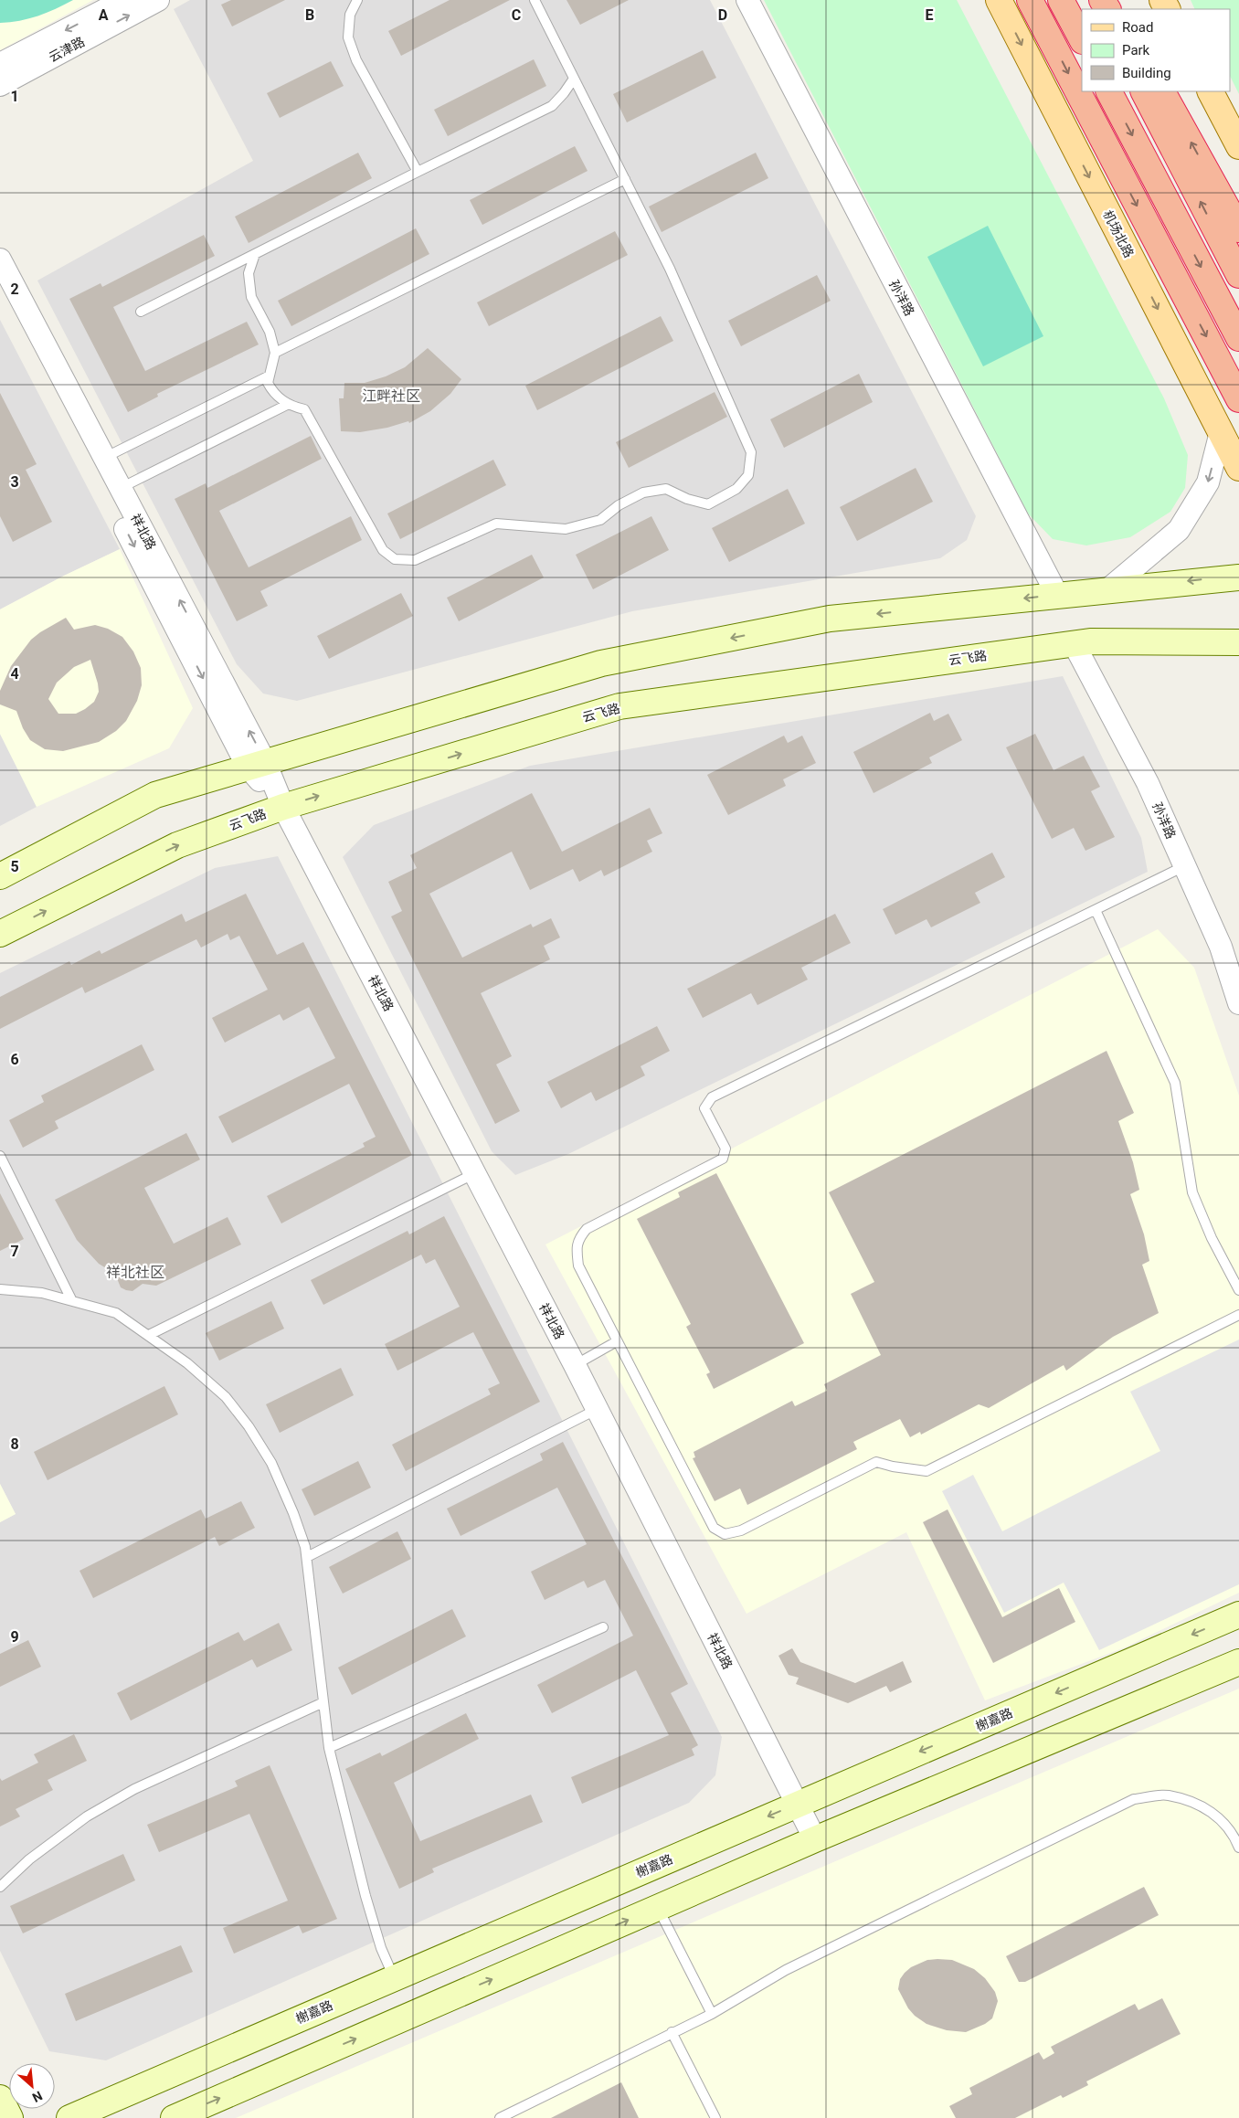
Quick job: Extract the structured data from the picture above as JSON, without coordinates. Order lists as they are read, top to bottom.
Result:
{
  "streets": {
    "main road": ["机场北路", "云飞路", "榭嘉路"],
    "street": ["云津路", "孙洋路", "祥北路"]
  },
  "crossings": [
    ["孙洋路", "云飞路"],
    ["祥北路", "云飞路"],
    ["祥北路", "榭嘉路"]
  ],
  "one_way": ["机场北路"],
  "districts": ["江畔社区", "祥北社区"],
  "legend": ["Road", "Park", "Building"],
  "north": "bottom right",
  "grid": {
    "columns": [
      "A",
      "B",
      "C",
      "D",
      "E"
    ],
    "rows": [
      "1",
      "2",
      "3",
      "4",
      "5",
      "6",
      "7",
      "8",
      "9"
    ]
  }
}
